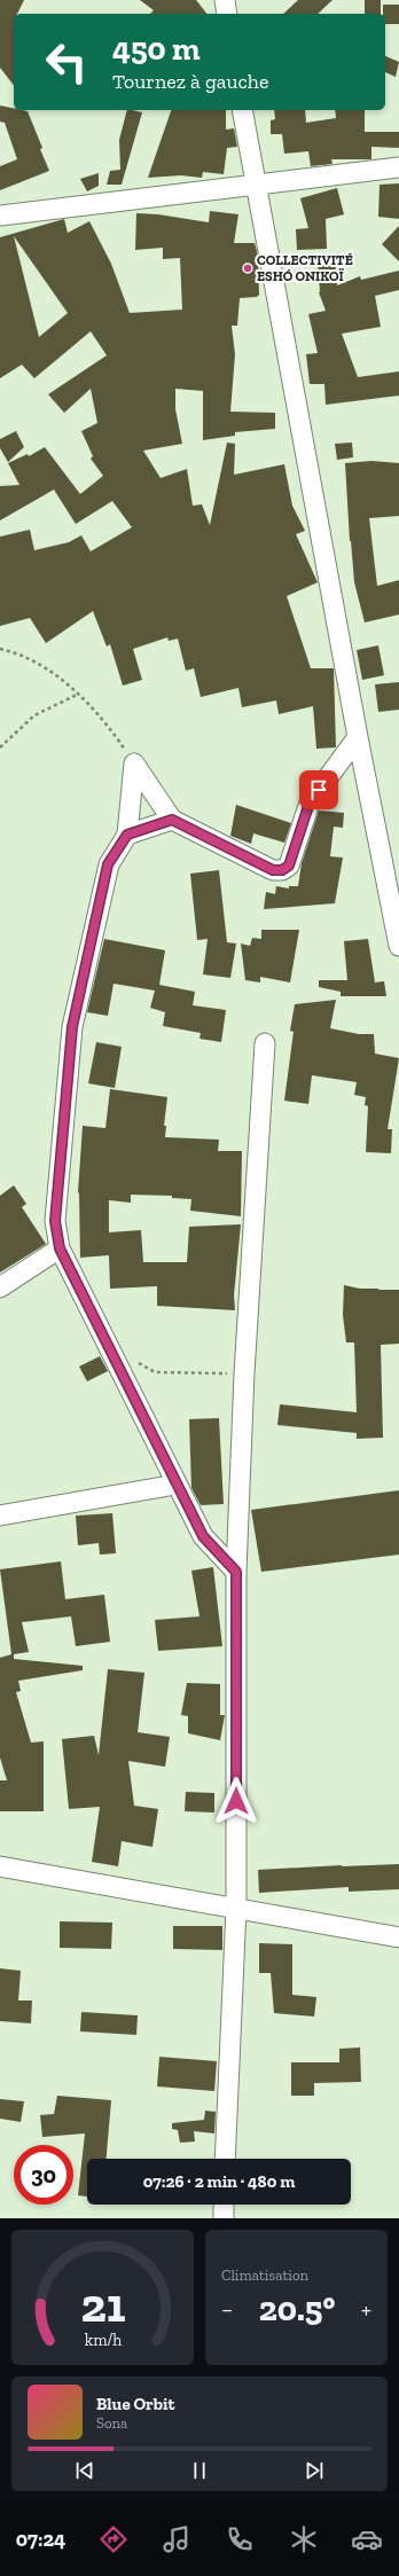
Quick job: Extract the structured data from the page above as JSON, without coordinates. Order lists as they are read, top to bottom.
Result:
{
  "places": ["COLLECTIVITÉ ESHÓ ONIKOÏ"],
  "page": {
    "turn": ["450 m", "Tournez à gauche"],
    "limit": "30",
    "trip": "07:26 · 2 min · 480 m",
    "tile": "Climatisation",
    "heat": ["−", "20.5°", "+"],
    "song": ["Blue Orbit", "Sona"],
    "tabs": "07:24",
    "gauge": ["21", "km/h"]
  }
}
